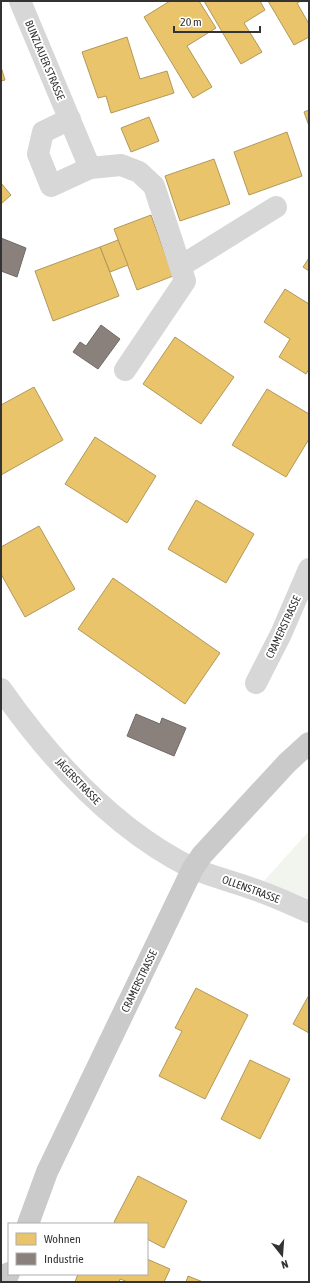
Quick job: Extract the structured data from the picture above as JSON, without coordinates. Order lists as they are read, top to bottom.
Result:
{
  "streets": {
    "main road": ["CRAMERSTRASSE"],
    "street": ["BUNZLAUER STRASSE", "JÄGERSTRASSE", "OLLENSTRASSE"]
  },
  "crossings": [
    ["CRAMERSTRASSE", "JÄGERSTRASSE"],
    ["CRAMERSTRASSE", "OLLENSTRASSE"],
    ["JÄGERSTRASSE", "OLLENSTRASSE"]
  ],
  "legend": ["Wohnen", "Industrie"],
  "scale_bar": "20 m",
  "north": "bottom"
}
